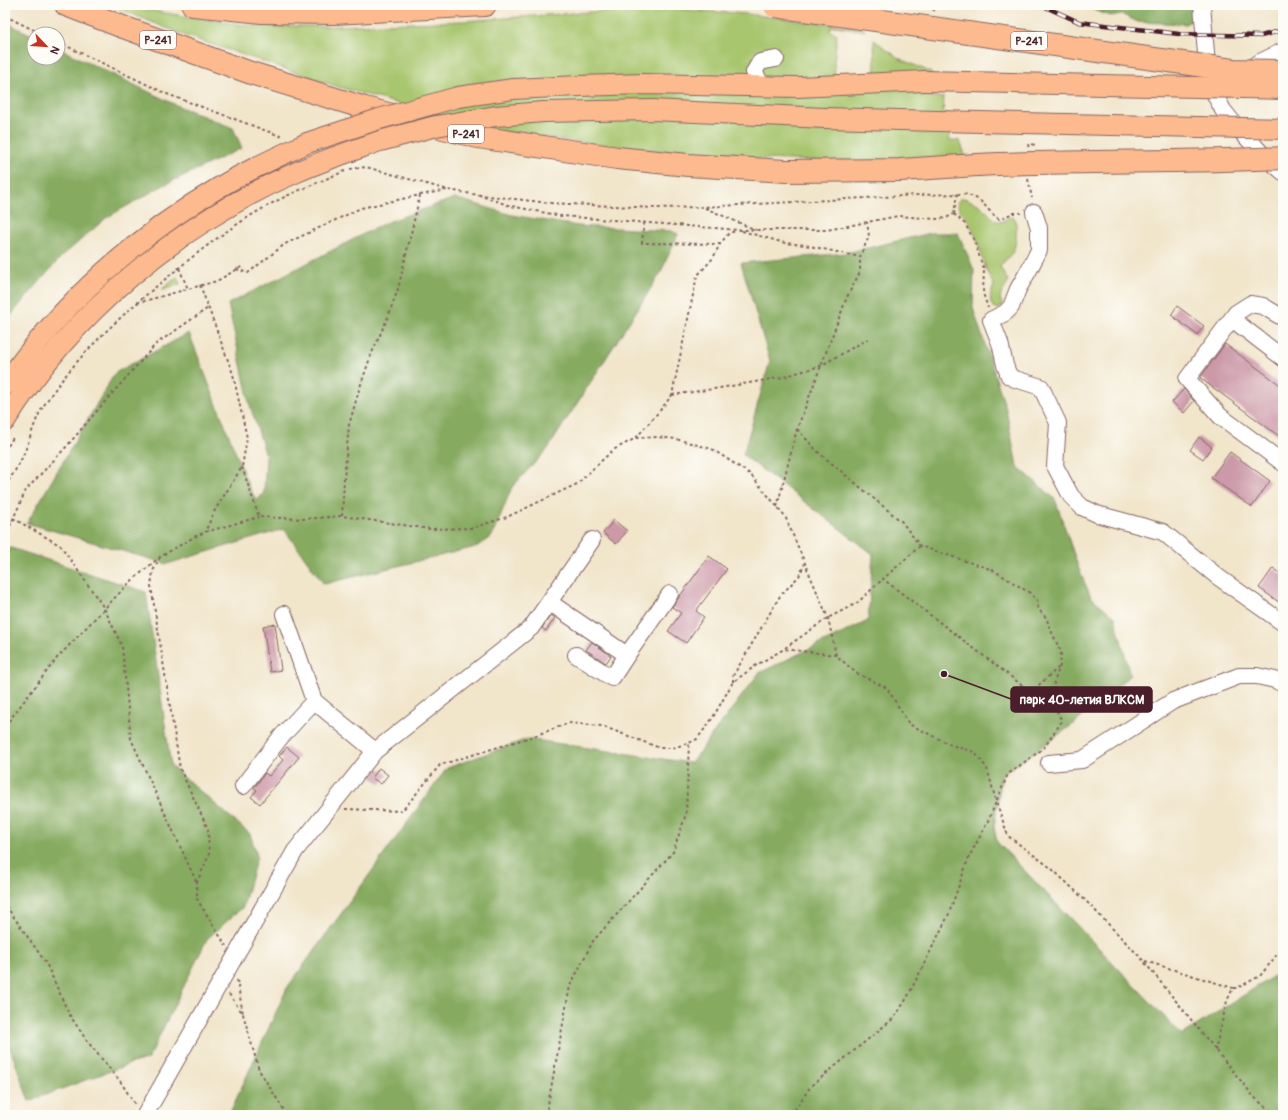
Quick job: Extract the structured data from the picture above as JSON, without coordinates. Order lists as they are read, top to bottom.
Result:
{
  "streets": {
    "highway": ["Р-241"]
  },
  "places": ["парк 40-летия ВЛКСМ"],
  "north": "bottom right"
}
